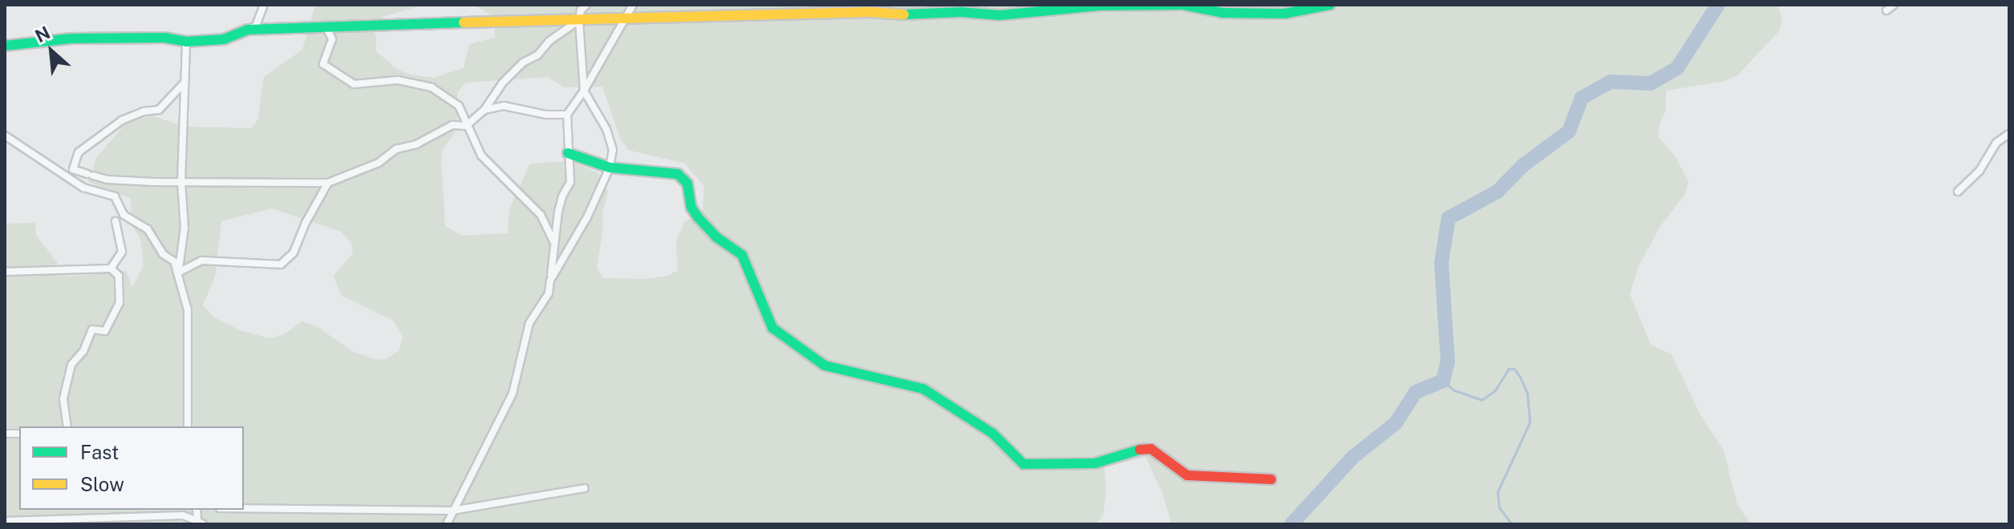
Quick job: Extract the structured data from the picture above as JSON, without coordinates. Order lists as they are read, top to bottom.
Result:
{
  "legend": ["Fast", "Slow"],
  "north": "top left"
}
